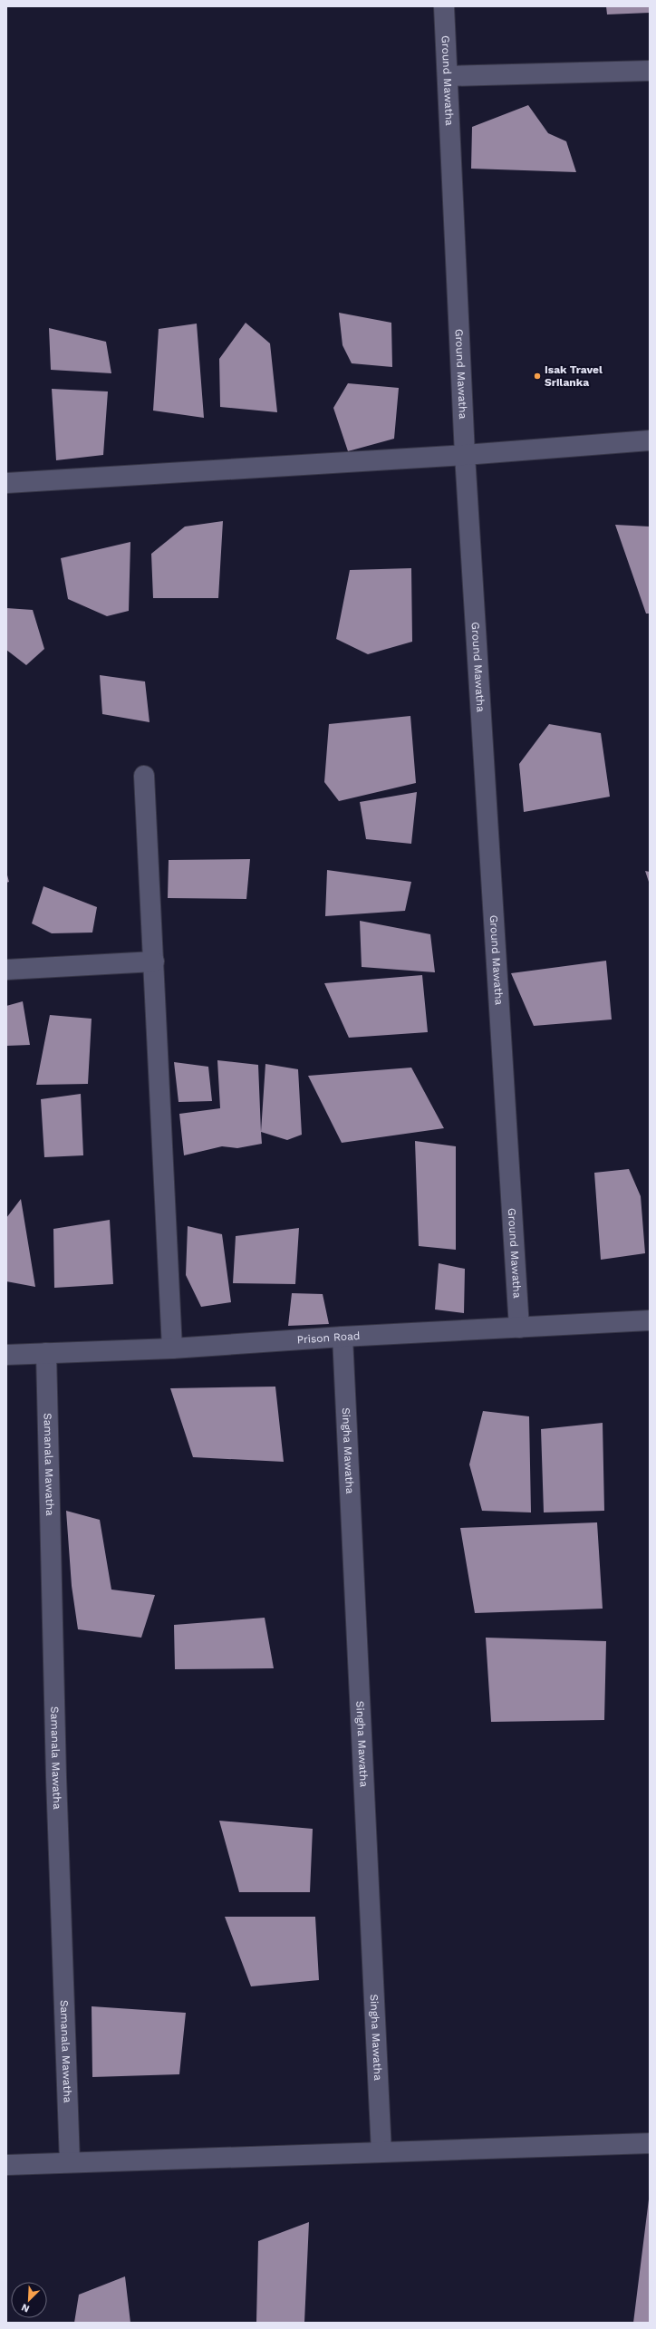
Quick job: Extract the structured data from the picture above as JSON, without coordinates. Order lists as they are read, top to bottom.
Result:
{
  "streets": {
    "street": [
      "Ground Mawatha",
      "Prison Road",
      "Singha Mawatha",
      "Samanala Mawatha"
    ]
  },
  "crossings": [
    ["Ground Mawatha", "Prison Road"],
    ["Prison Road", "Singha Mawatha"],
    ["Prison Road", "Samanala Mawatha"]
  ],
  "places": ["Isak Travel Srilanka"],
  "north": "bottom left"
}
